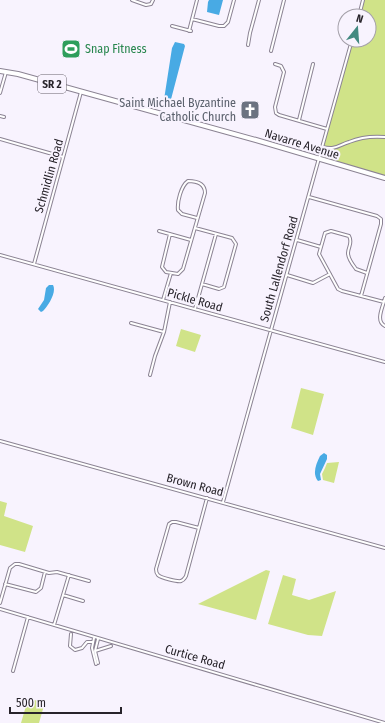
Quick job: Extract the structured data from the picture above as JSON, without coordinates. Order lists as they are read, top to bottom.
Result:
{
  "streets": {
    "highway": ["SR 2", "Navarre Avenue"],
    "street": [
      "Schmidlin Road",
      "South Lallendorf Road",
      "Pickle Road",
      "Brown Road",
      "Curtice Road"
    ]
  },
  "crossings": [
    ["Navarre Avenue", "Schmidlin Road"],
    ["Navarre Avenue", "South Lallendorf Road"],
    ["Schmidlin Road", "Pickle Road"],
    ["South Lallendorf Road", "Pickle Road"],
    ["South Lallendorf Road", "Brown Road"]
  ],
  "places": {
    "sports": ["Snap Fitness"],
    "church": ["Saint Michael Byzantine Catholic Church"]
  },
  "scale_bar": "500 m",
  "north": "top"
}
